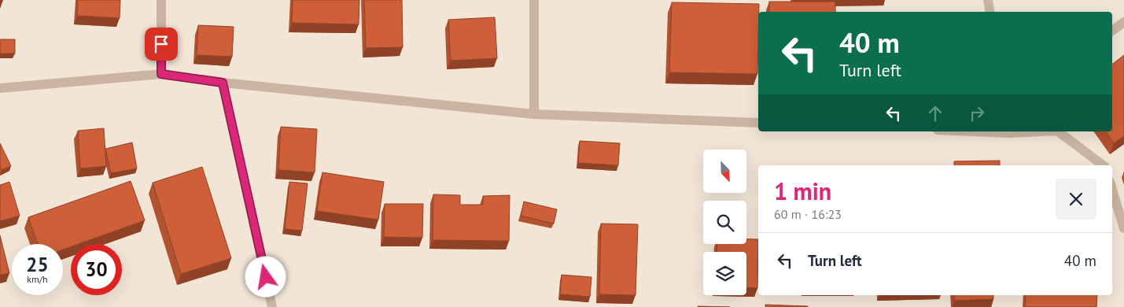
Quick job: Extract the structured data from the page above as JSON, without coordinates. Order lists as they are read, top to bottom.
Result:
{
  "north": "bottom right",
  "page": {
    "turn": ["40 m", "Turn left"],
    "heading": ["1 min", "60 m · 16:23"],
    "list": [
      {
        "name": "Turn left",
        "value": "40 m"
      }
    ],
    "speed": "25 km/h",
    "limit": "30"
  }
}
